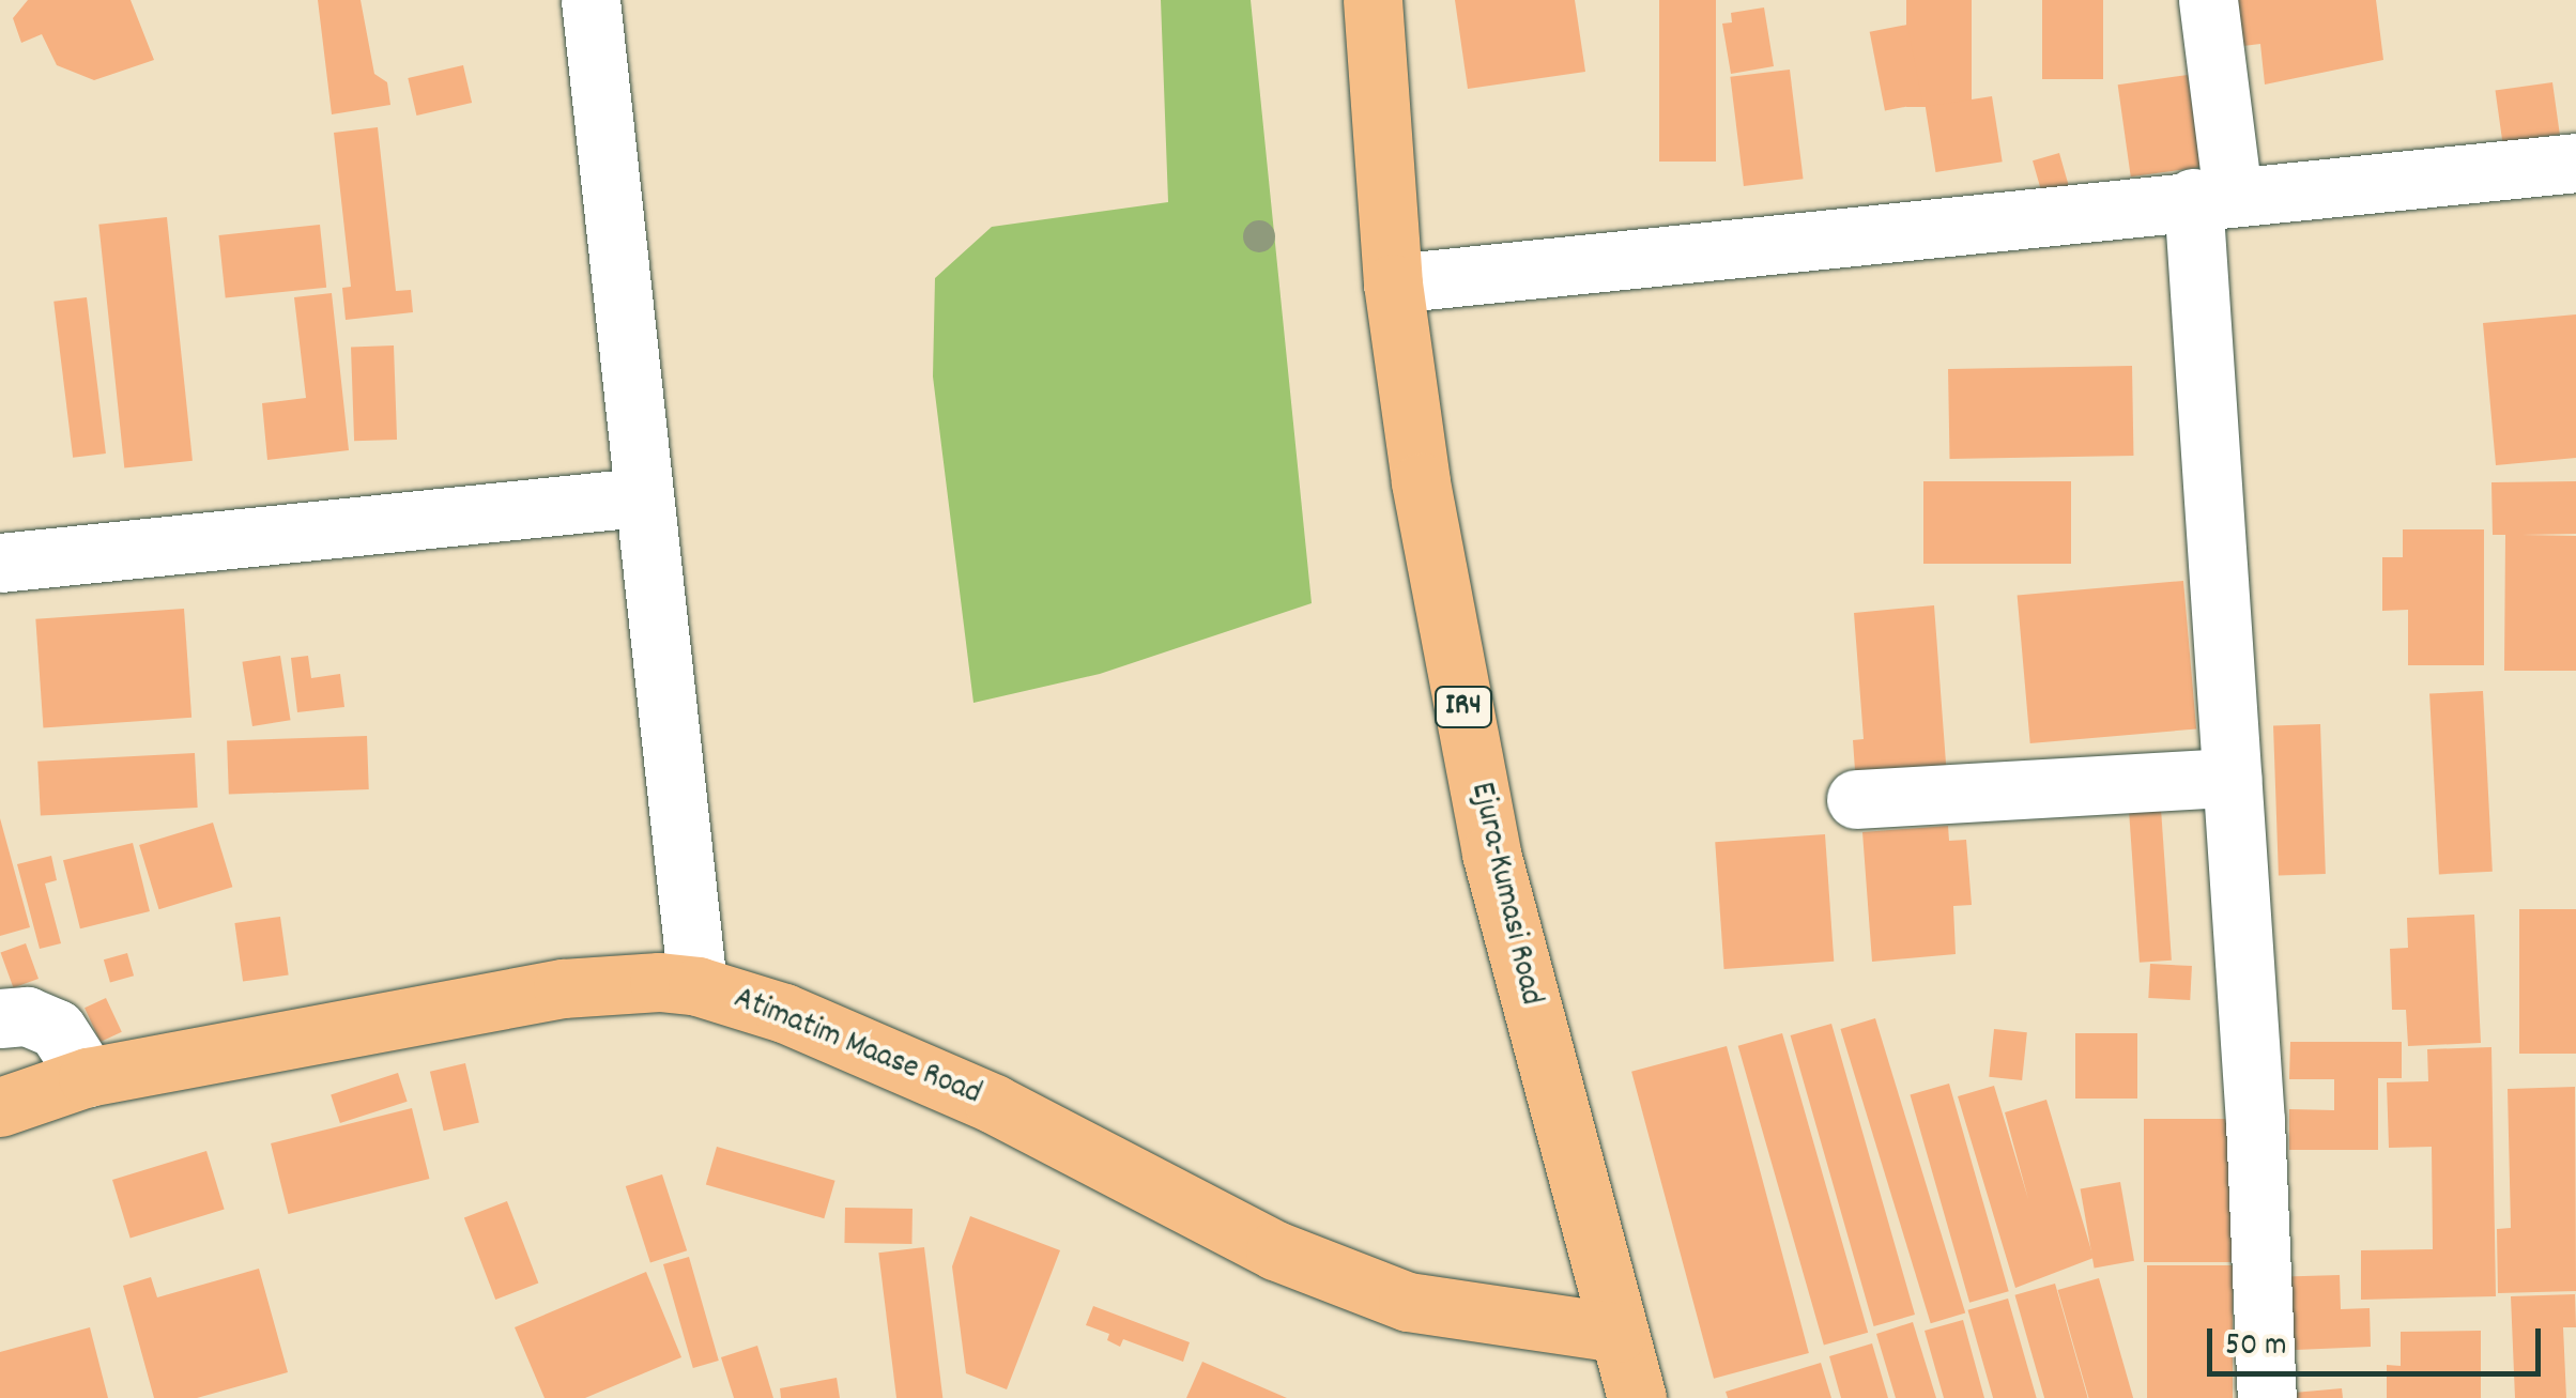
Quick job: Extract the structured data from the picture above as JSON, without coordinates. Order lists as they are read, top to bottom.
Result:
{
  "streets": {
    "main road": ["IR4", "Ejura-Kumasi Road", "Atimatim Maase Road"]
  },
  "crossings": [
    ["Ejura-Kumasi Road", "Atimatim Maase Road"]
  ],
  "scale_bar": "50 m"
}
